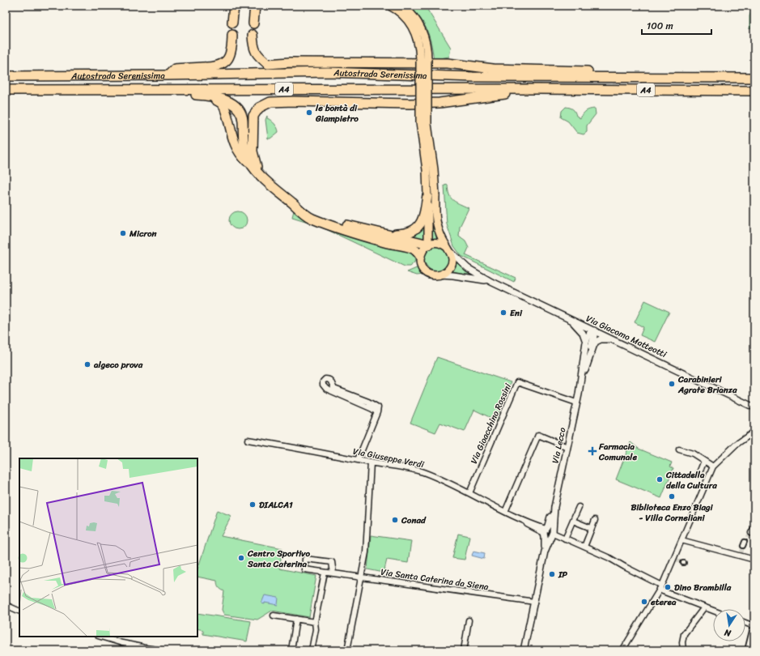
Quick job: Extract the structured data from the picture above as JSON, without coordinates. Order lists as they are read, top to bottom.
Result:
{
  "streets": {
    "highway": ["Autostrada Serenissima", "A4"],
    "street": [
      "Via Giacomo Matteotti",
      "Via Gioacchino Rossini",
      "Via Lecco",
      "Via Giuseppe Verdi",
      "Via Santa Caterina da Siena"
    ]
  },
  "crossings": [
    ["Via Giacomo Matteotti", "Via Lecco"],
    ["Via Gioacchino Rossini", "Via Lecco"],
    ["Via Gioacchino Rossini", "Via Giuseppe Verdi"],
    ["Via Lecco", "Via Giuseppe Verdi"],
    ["Via Lecco", "Via Santa Caterina da Siena"]
  ],
  "places": {
    "other": [
      "le bontà di Giampietro",
      "Micron",
      "Eni",
      "algeco prova",
      "Carabinieri Agrate Brianza",
      "Cittadella della Cultura",
      "Biblioteca Enzo Biagi - Villa Corneliani",
      "DIALCA1",
      "Conad",
      "Centro Sportivo Santa Caterina",
      "IP",
      "Dino Brambilla",
      "eterea"
    ],
    "health": ["Farmacia Comunale"]
  },
  "scale_bar": "100 m",
  "north": "bottom"
}
